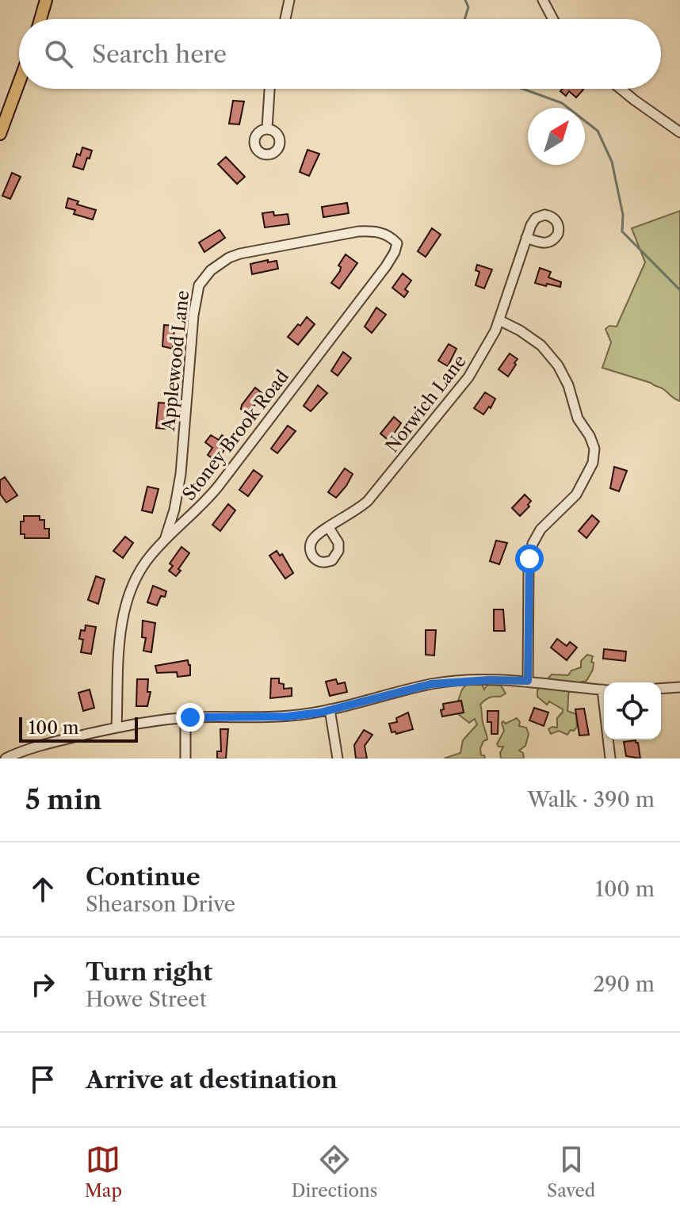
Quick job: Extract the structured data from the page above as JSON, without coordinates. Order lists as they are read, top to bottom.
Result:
{
  "streets": {
    "street": ["Applewood Lane", "Norwich Lane", "Stoney Brook Road"]
  },
  "crossings": [
    ["Applewood Lane", "Stoney Brook Road"]
  ],
  "scale_bar": "100 m",
  "north": "top right",
  "page": {
    "search": "Search here",
    "scale": "100 m",
    "heading": ["5 min", "Walk · 390 m"],
    "list": [
      ["Continue", "Shearson Drive", "100 m"],
      ["Turn right", "Howe Street", "290 m"],
      "Arrive at destination"
    ],
    "nav": ["Map", "Directions", "Saved"]
  }
}
